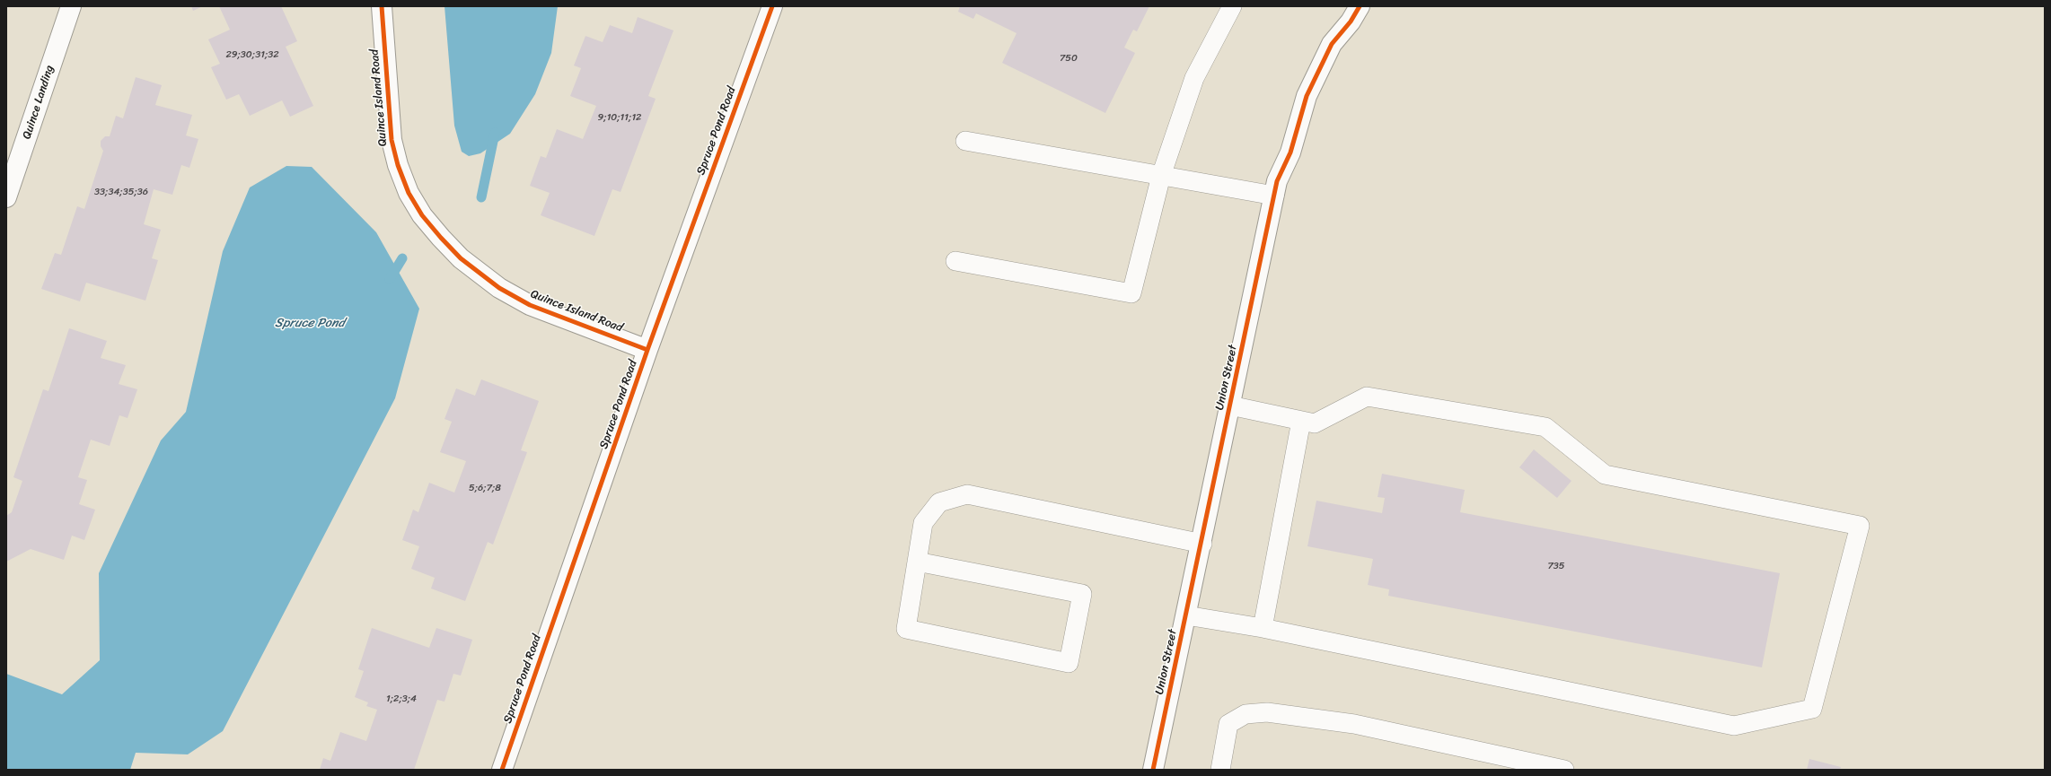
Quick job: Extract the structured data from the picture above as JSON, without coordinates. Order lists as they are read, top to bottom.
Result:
{
  "streets": {
    "street": [
      "Quince Island Road",
      "Quince Landing",
      "Spruce Pond Road",
      "Union Street"
    ]
  },
  "crossings": [
    ["Quince Island Road", "Spruce Pond Road"]
  ],
  "water": ["Spruce Pond"],
  "house_numbers": [
    "29;30;31;32",
    "750",
    "9;10;11;12",
    "33;34;35;36",
    "5;6;7;8",
    "735",
    "1;2;3;4"
  ]
}
